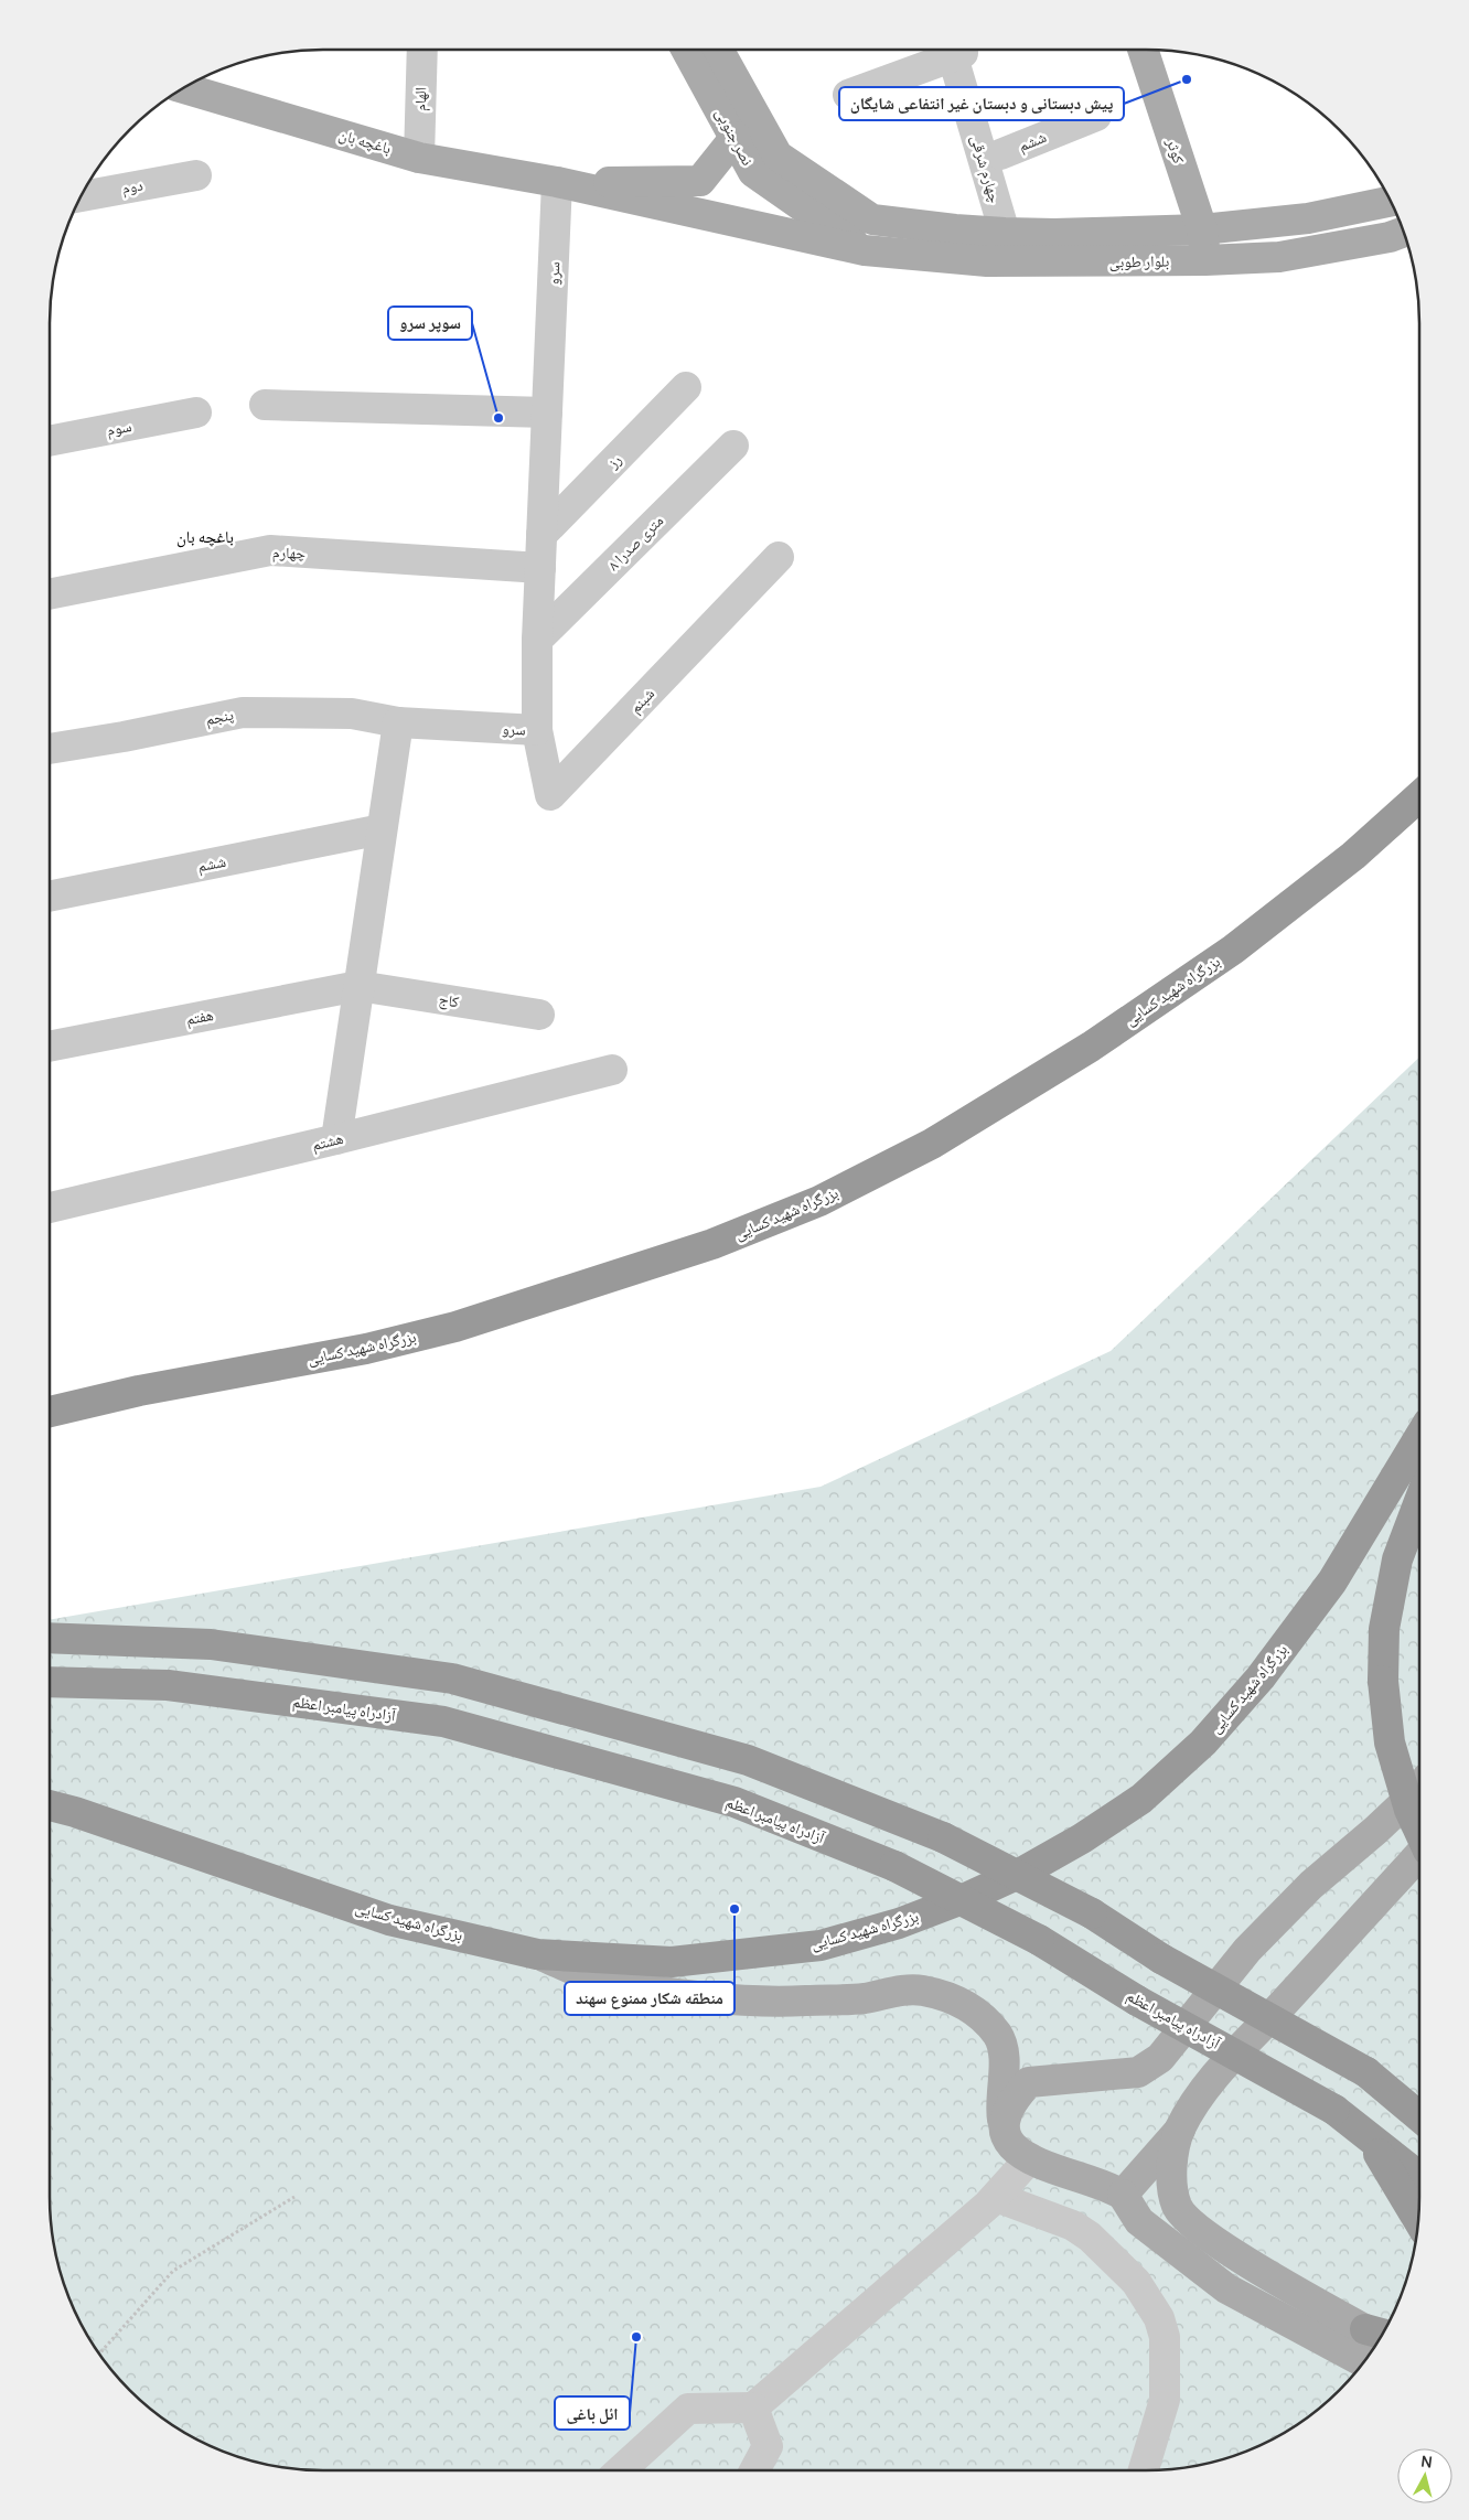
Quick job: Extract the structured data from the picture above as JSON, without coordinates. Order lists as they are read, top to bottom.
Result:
{
  "streets": {
    "highway": ["بزرگراه شهید کسایی", "آزادراه پیامبر اعظم"],
    "main road": [
      "نصر جنوبی",
      "باغچه بان",
      "کوثر",
      "بلوار طوبی"
    ],
    "street": [
      "الهام",
      "ششم",
      "چهارم شرقی",
      "دوم",
      "سرو",
      "سوم",
      "رز",
      "۸ متری صدرا",
      "چهارم",
      "شبنم",
      "پنجم",
      "کاج",
      "هفتم",
      "هشتم"
    ]
  },
  "crossings": [
    ["الهام", "باغچه بان"],
    ["نصر جنوبی", "بلوار طوبی"],
    ["باغچه بان", "بلوار طوبی"],
    ["باغچه بان", "سرو"],
    ["کوثر", "بلوار طوبی"],
    ["چهارم شرقی", "بلوار طوبی"],
    ["بلوار طوبی", "سرو"],
    ["سرو", "رز"],
    ["سرو", "۸ متری صدرا"],
    ["سرو", "چهارم"],
    ["سرو", "شبنم"],
    ["سرو", "پنجم"],
    ["کاج", "هفتم"]
  ],
  "districts": ["باغچه بان"],
  "places": [
    "پیش دبستانی و دبستان غیر انتفاعی شایگان",
    "سوپر سرو",
    "منطقه شکار ممنوع سهند",
    "ائل باغی"
  ],
  "north": "top"
}
